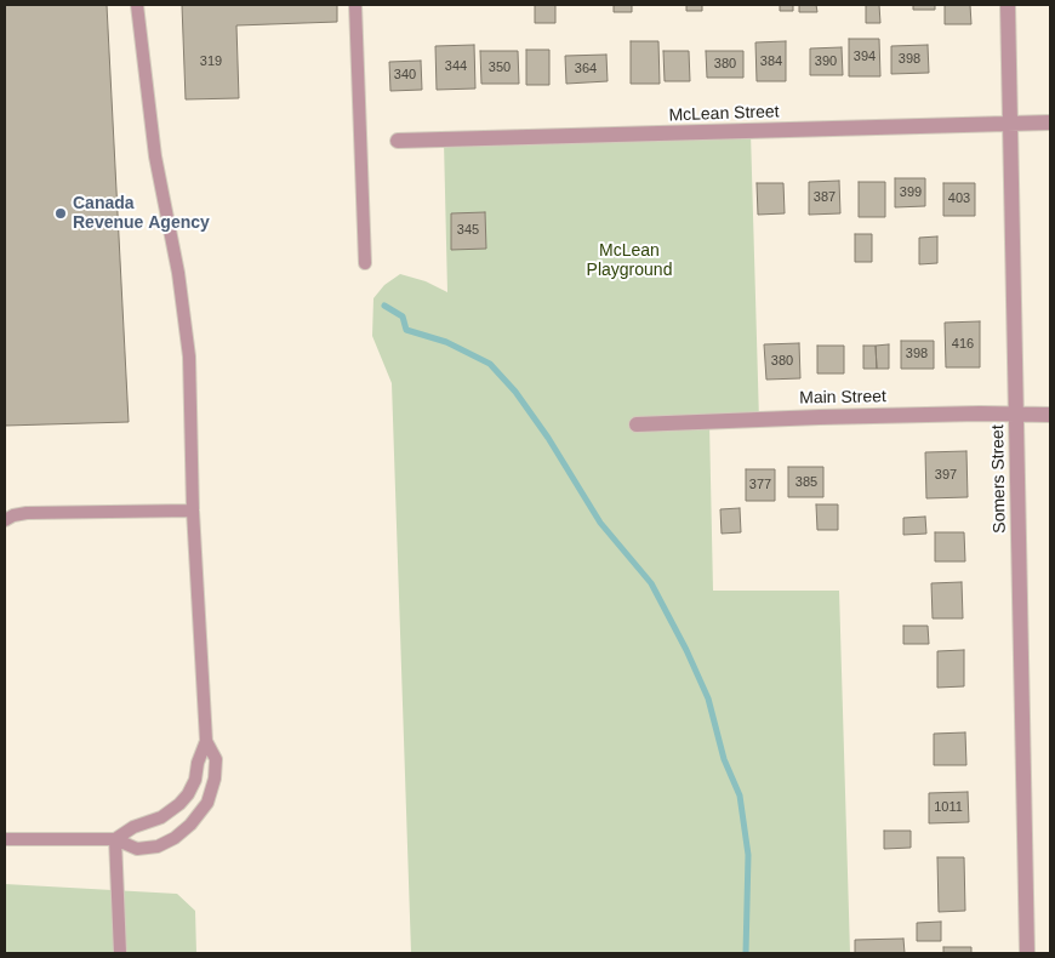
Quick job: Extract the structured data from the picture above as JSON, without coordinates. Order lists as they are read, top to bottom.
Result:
{
  "streets": {
    "street": ["McLean Street", "Main Street", "Somers Street"]
  },
  "crossings": [
    ["McLean Street", "Somers Street"],
    ["Main Street", "Somers Street"]
  ],
  "parks": ["McLean Playground"],
  "places": ["Canada Revenue Agency"],
  "house_numbers": [
    "394",
    "398",
    "319",
    "384",
    "390",
    "380",
    "344",
    "350",
    "364",
    "340",
    "399",
    "387",
    "403",
    "345",
    "416",
    "398",
    "380",
    "397",
    "385",
    "377",
    "1011"
  ]
}
